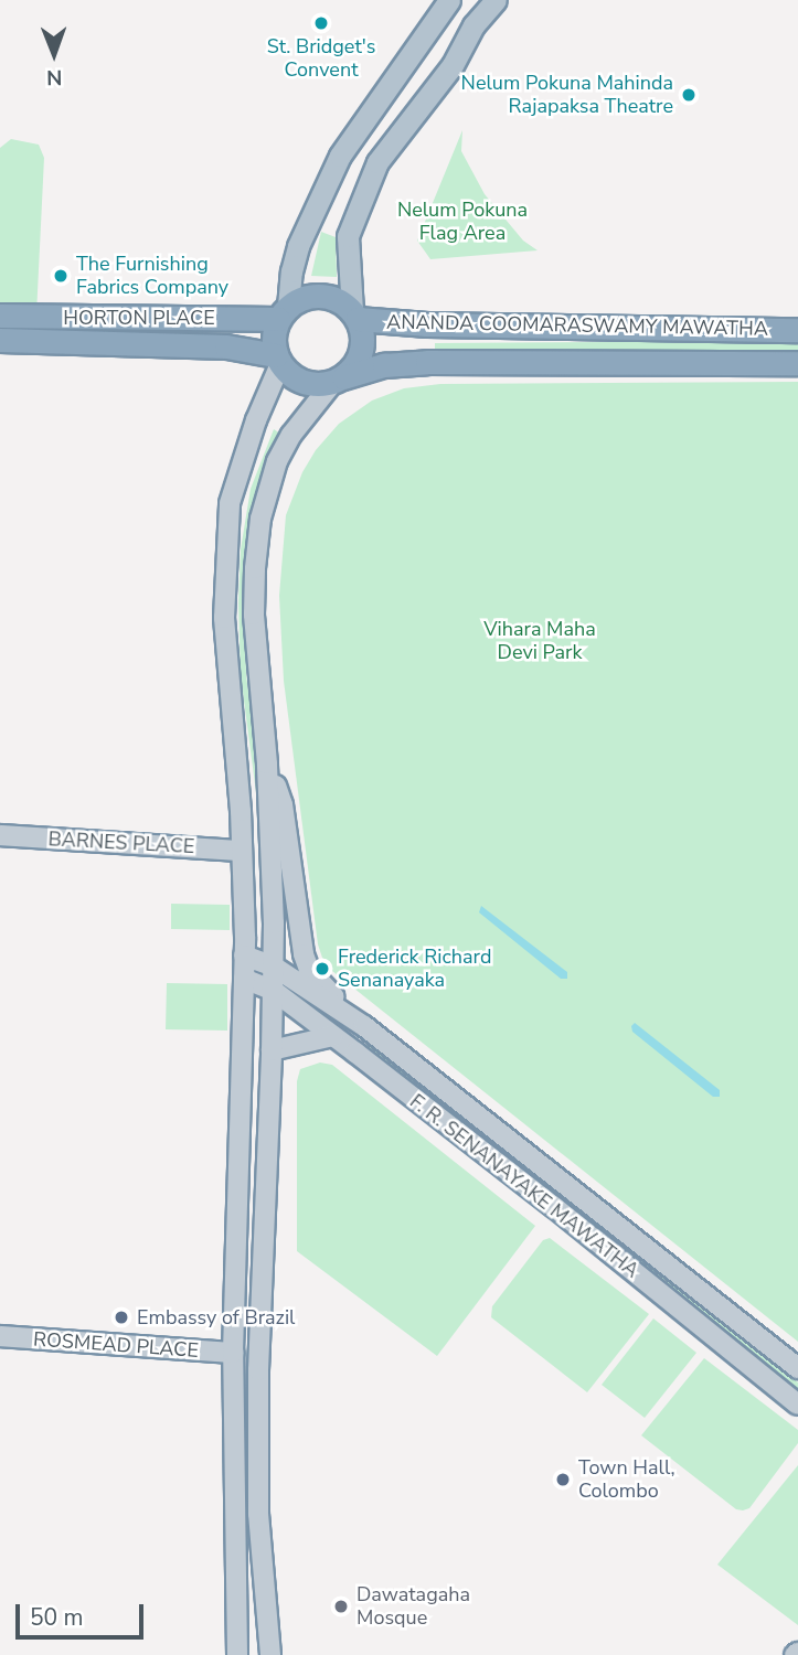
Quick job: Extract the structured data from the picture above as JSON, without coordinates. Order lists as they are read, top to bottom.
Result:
{
  "streets": {
    "highway": ["HORTON PLACE", "ANANDA COOMARASWAMY MAWATHA"],
    "main road": ["BARNES PLACE", "F. R. SENANAYAKE MAWATHA", "ROSMEAD PLACE"]
  },
  "crossings": [
    ["HORTON PLACE", "ANANDA COOMARASWAMY MAWATHA"]
  ],
  "parks": ["Nelum Pokuna Flag Area", "Vihara Maha Devi Park"],
  "places": [
    "St. Bridget's Convent",
    "Nelum Pokuna Mahinda Rajapaksa Theatre",
    "The Furnishing Fabrics Company",
    "Frederick Richard Senanayaka",
    "Embassy of Brazil",
    "Town Hall, Colombo",
    "Dawatagaha Mosque"
  ],
  "scale_bar": "50 m",
  "north": "bottom"
}
